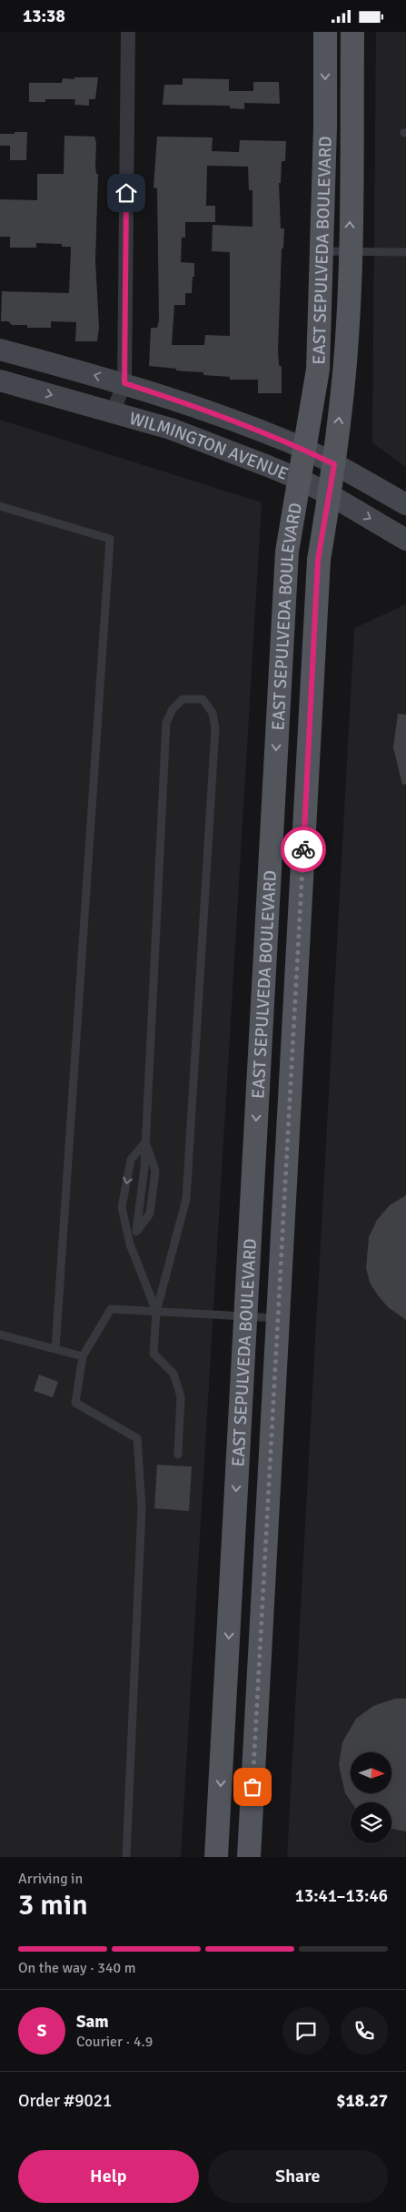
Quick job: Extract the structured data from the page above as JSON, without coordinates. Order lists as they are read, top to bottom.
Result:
{
  "streets": {
    "main road": ["EAST SEPULVEDA BOULEVARD", "WILMINGTON AVENUE"]
  },
  "crossings": [
    ["EAST SEPULVEDA BOULEVARD", "WILMINGTON AVENUE"]
  ],
  "north": "right",
  "page": {
    "status": "13:38",
    "heading": ["3 min", "Arriving in", "13:41–13:46"],
    "panel": [
      "Sam",
      "Courier · 4.9",
      "Order #9021",
      "$18.27"
    ],
    "bar": "On the way · 340 m",
    "round": "S",
    "buttons": ["Help", "Share"]
  }
}
